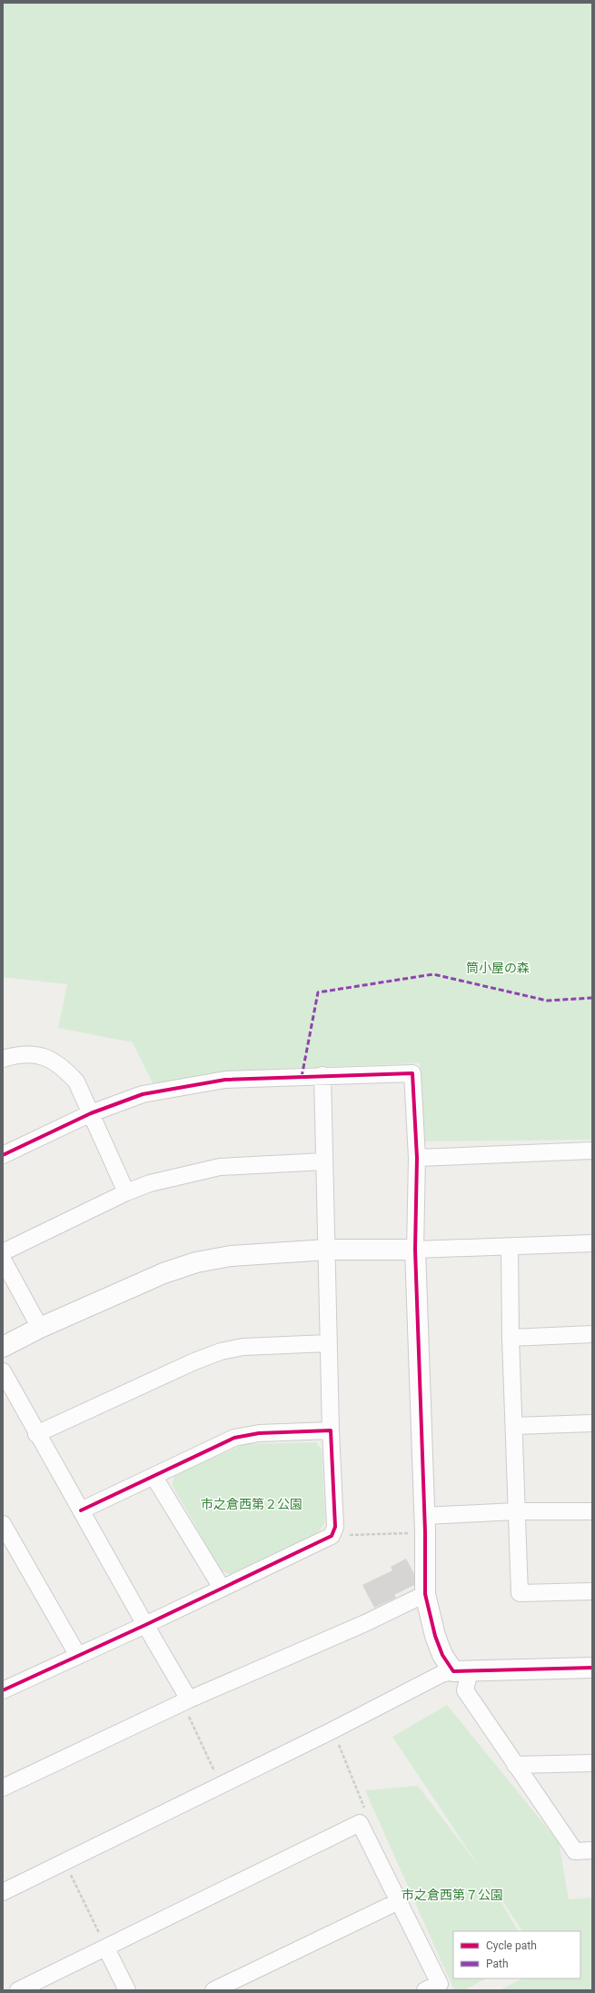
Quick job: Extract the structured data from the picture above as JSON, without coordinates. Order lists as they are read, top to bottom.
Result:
{
  "parks": ["筒小屋の森", "市之倉西第２公園", "市之倉西第７公園"],
  "legend": ["Cycle path", "Path"]
}
